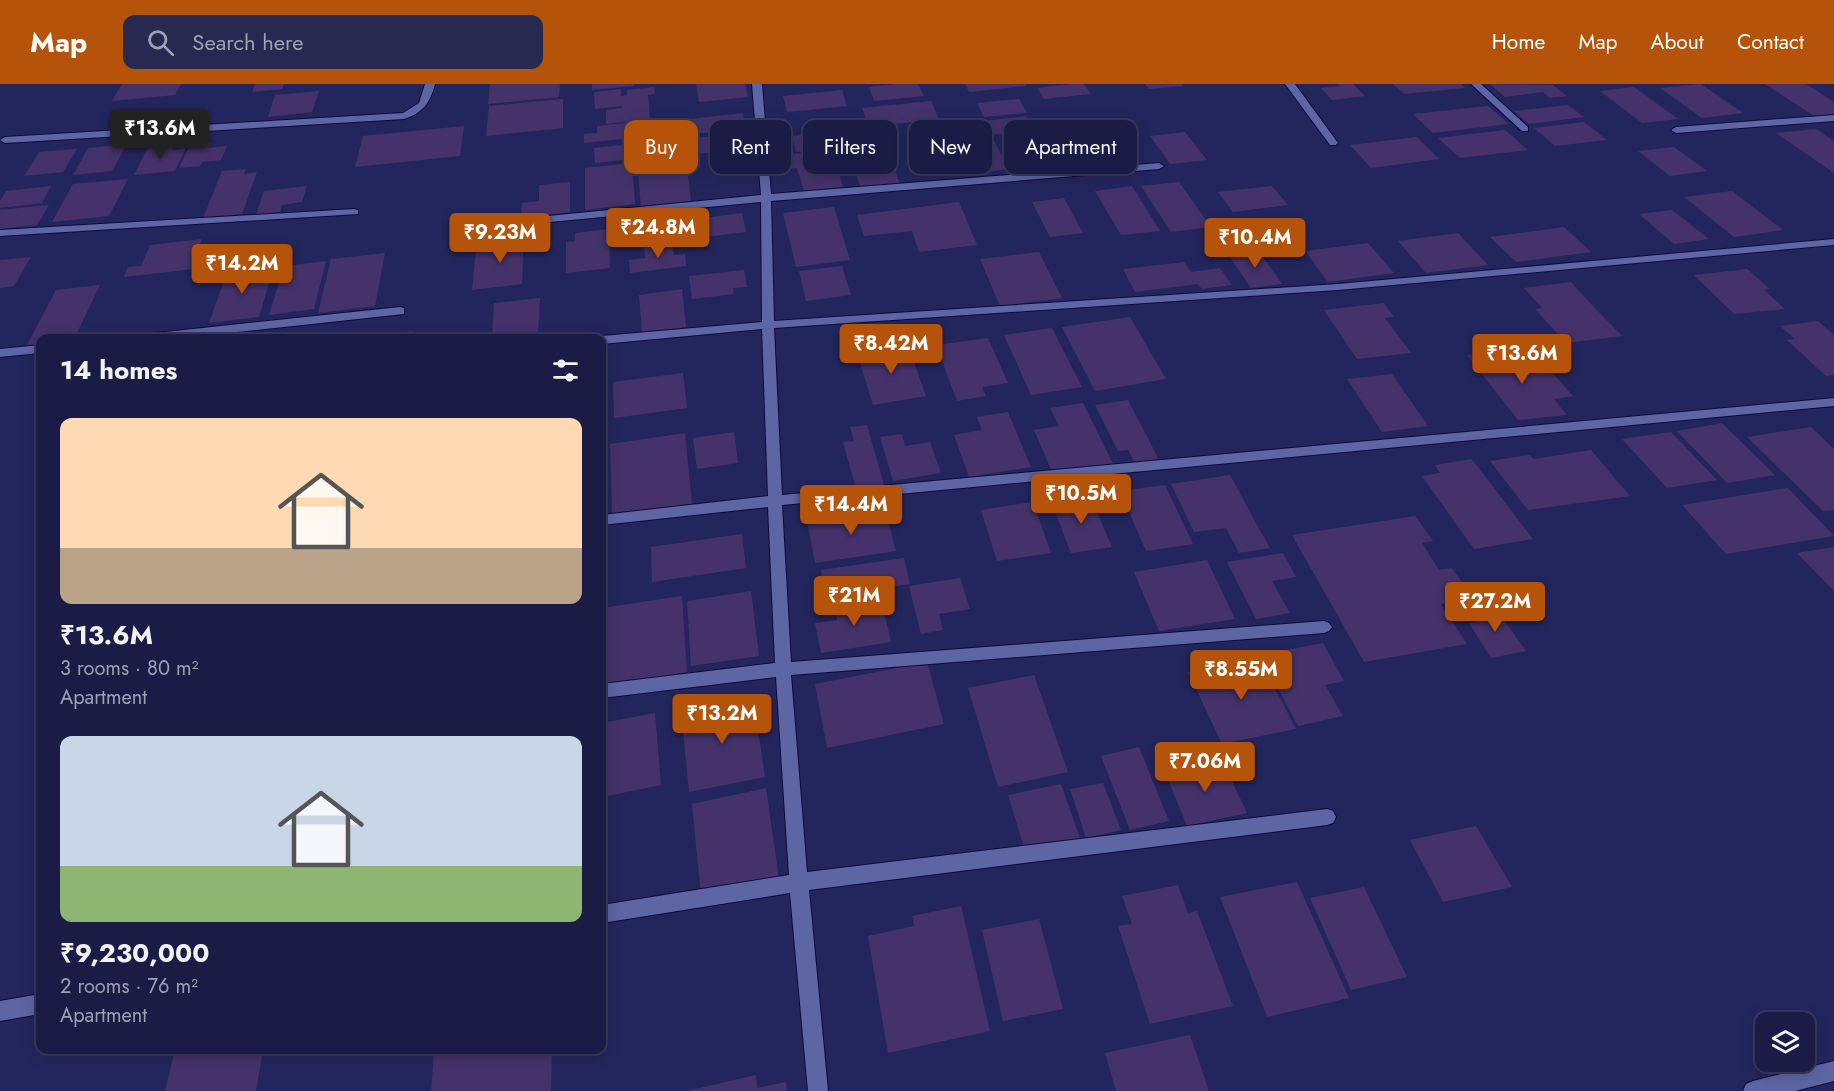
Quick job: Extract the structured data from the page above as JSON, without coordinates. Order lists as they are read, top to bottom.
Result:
{
  "page": {
    "header": "Map",
    "search": "Search here",
    "nav": [
      "Home",
      "Map",
      "About",
      "Contact"
    ],
    "price": [
      "₹13.6M",
      "₹24.8M",
      "₹9.23M",
      "₹10.4M",
      "₹14.2M",
      "₹8.42M",
      "₹13.6M",
      "₹10.5M",
      "₹14.4M",
      "₹21M",
      "₹27.2M",
      "₹8.55M",
      "₹13.2M",
      "₹7.06M"
    ],
    "chip": [
      "Buy",
      "Rent",
      "Filters",
      "New",
      "Apartment"
    ],
    "heading": "14 homes",
    "list": [
      {
        "name": "₹13.6M",
        "note": "3 rooms · 80 m² · Apartment"
      },
      {
        "name": "₹9,230,000",
        "note": "2 rooms · 76 m² · Apartment"
      }
    ]
  }
}
